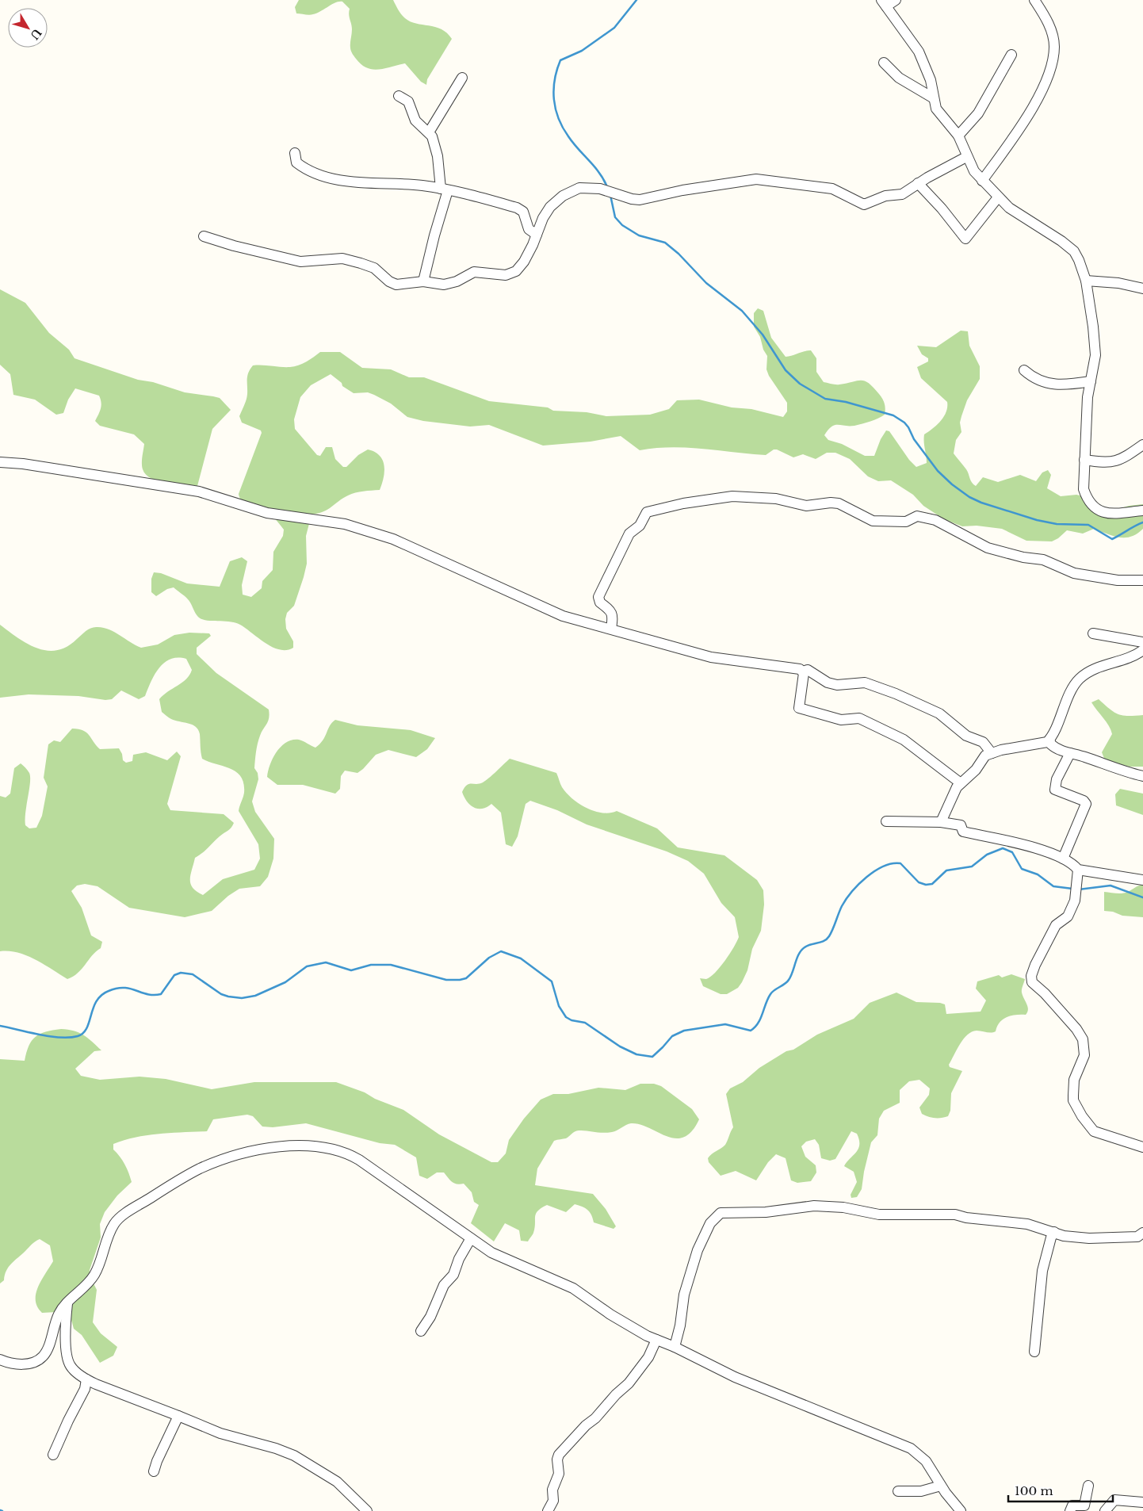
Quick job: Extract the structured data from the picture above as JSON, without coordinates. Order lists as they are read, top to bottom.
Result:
{
  "scale_bar": "100 m",
  "north": "bottom right"
}
